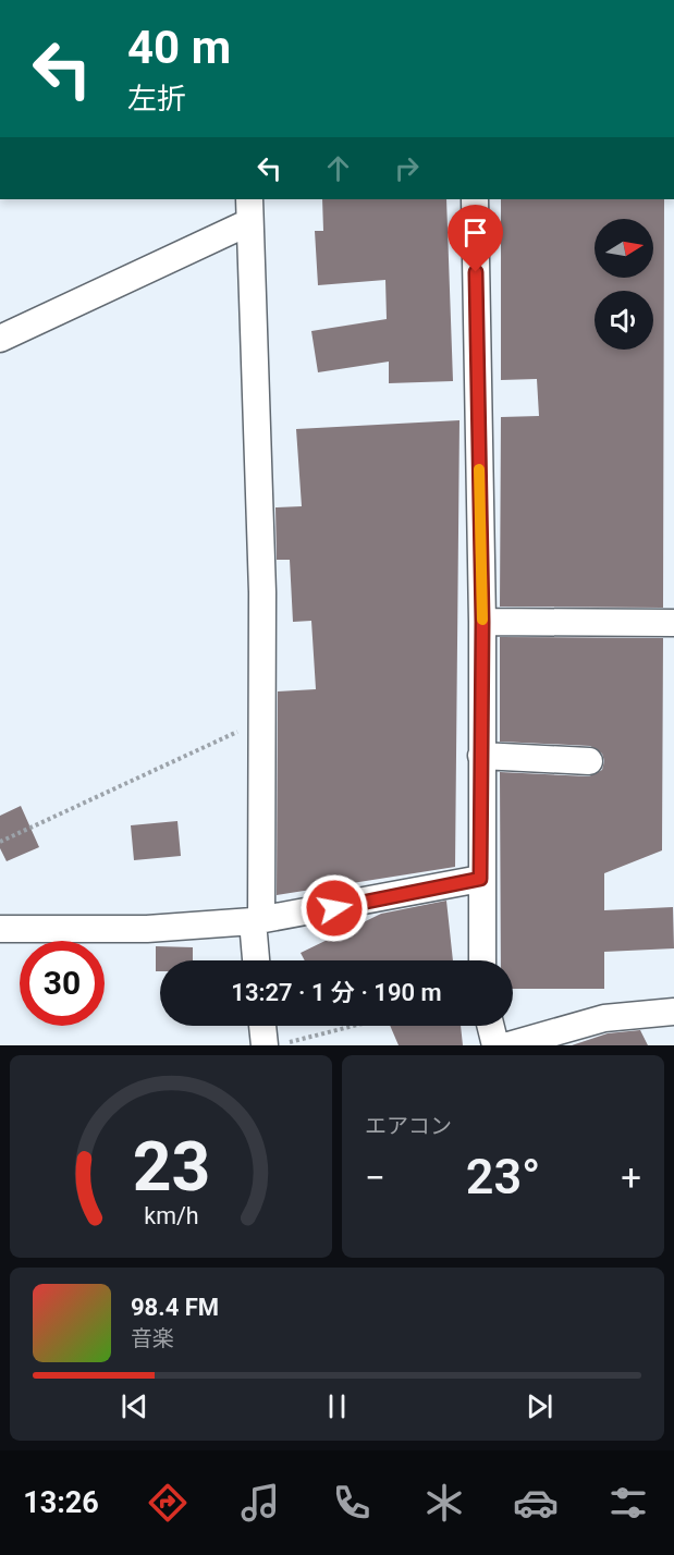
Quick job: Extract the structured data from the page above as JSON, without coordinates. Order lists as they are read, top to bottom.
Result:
{
  "north": "right",
  "page": {
    "turn": ["40 m", "左折"],
    "limit": "30",
    "trip": "13:27 · 1 分 · 190 m",
    "tile": "エアコン",
    "heat": ["−", "23°", "+"],
    "song": ["98.4 FM", "音楽"],
    "tabs": "13:26",
    "gauge": ["23", "km/h"]
  }
}
